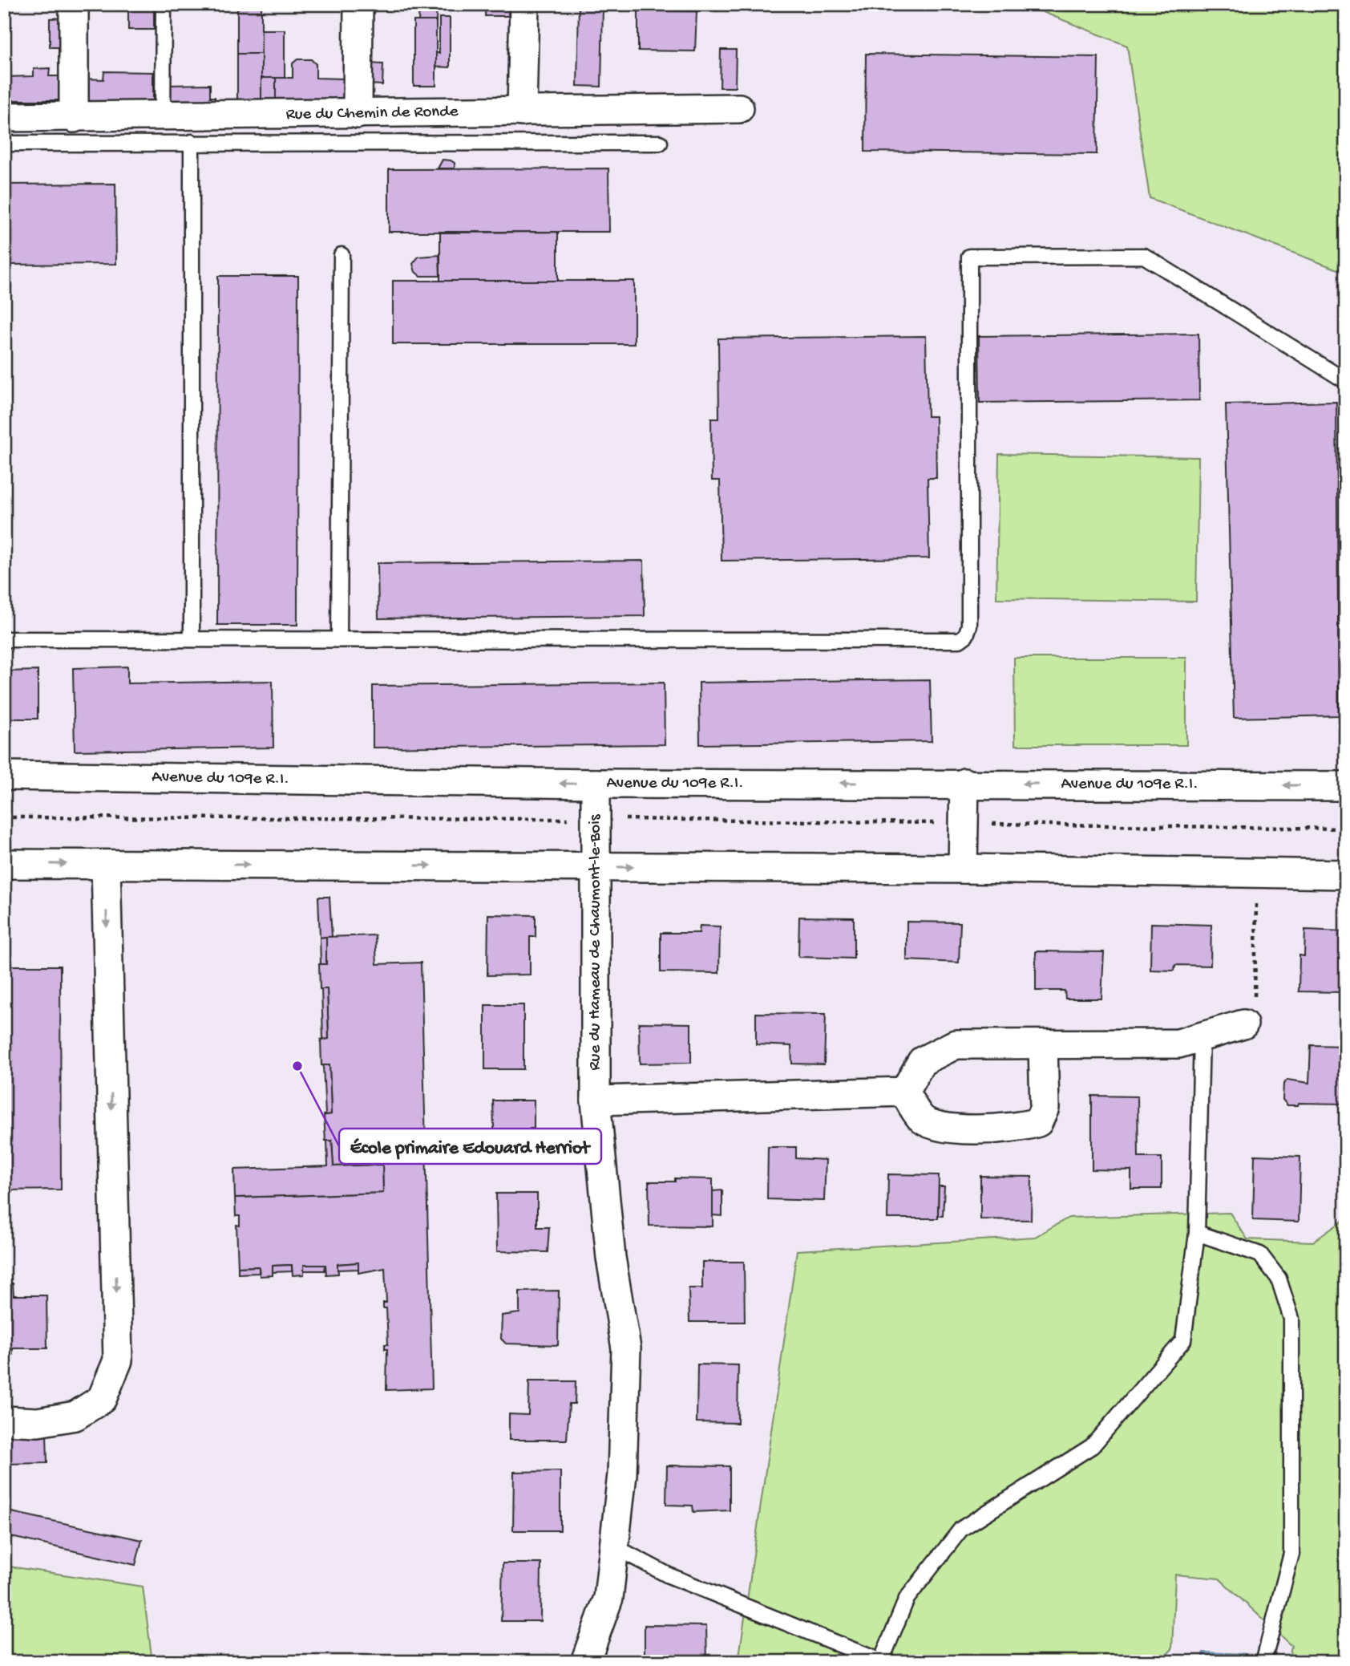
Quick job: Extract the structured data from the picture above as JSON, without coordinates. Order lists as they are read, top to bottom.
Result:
{
  "streets": {
    "street": ["Rue du Chemin de Ronde", "Avenue du 109e R.I.", "Rue du Hameau de Chaumont-le-Bois"]
  },
  "crossings": [
    ["Avenue du 109e R.I.", "Rue du Hameau de Chaumont-le-Bois"]
  ],
  "places": ["École primaire Edouard Herriot"]
}
